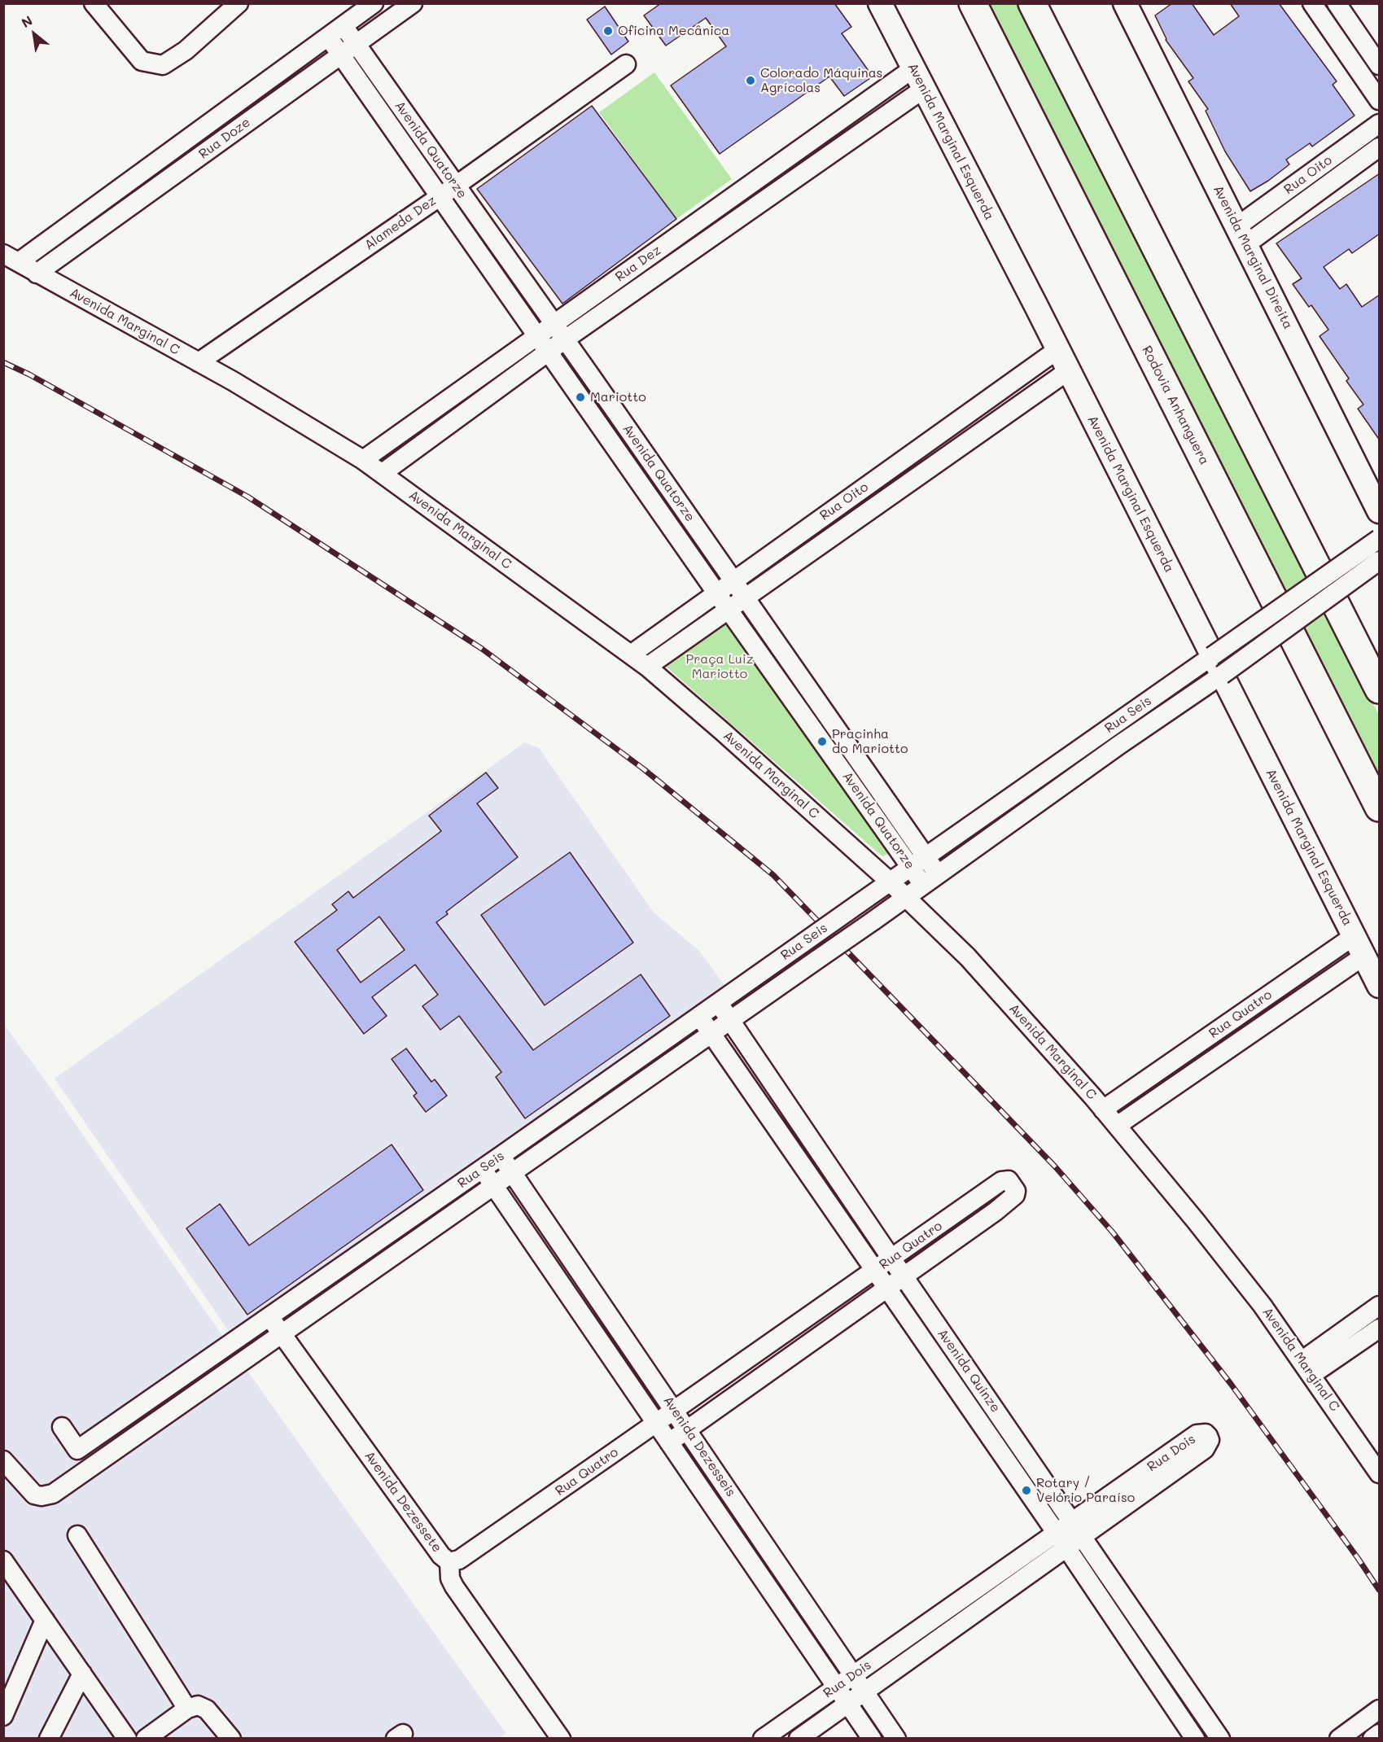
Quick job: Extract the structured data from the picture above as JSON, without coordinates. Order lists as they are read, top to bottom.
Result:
{
  "streets": {
    "highway": ["Rodovia Anhanguera"],
    "main road": ["Avenida Marginal Esquerda", "Avenida Marginal Direita"],
    "street": [
      "Rua Doze",
      "Avenida Quatorze",
      "Rua Oito",
      "Alameda Dez",
      "Rua Dez",
      "Avenida Marginal C",
      "Rua Seis",
      "Rua Quatro",
      "Avenida Quinze",
      "Avenida Dezesseis",
      "Rua Dois",
      "Avenida Dezessete"
    ]
  },
  "crossings": [
    ["Rua Doze", "Avenida Quatorze"],
    ["Rua Doze", "Avenida Marginal C"],
    ["Avenida Marginal Esquerda", "Rua Oito"],
    ["Avenida Marginal Esquerda", "Rua Dez"],
    ["Avenida Marginal Esquerda", "Rua Seis"],
    ["Avenida Marginal Esquerda", "Rua Quatro"],
    ["Avenida Quatorze", "Rua Oito"],
    ["Avenida Quatorze", "Alameda Dez"],
    ["Avenida Quatorze", "Rua Dez"],
    ["Avenida Quatorze", "Rua Seis"],
    ["Rua Oito", "Avenida Marginal Direita"],
    ["Rua Oito", "Avenida Marginal C"],
    ["Alameda Dez", "Avenida Marginal C"],
    ["Rua Dez", "Avenida Marginal C"],
    ["Avenida Marginal C", "Rua Seis"],
    ["Avenida Marginal C", "Rua Quatro"],
    ["Rua Seis", "Avenida Quinze"],
    ["Rua Seis", "Avenida Dezesseis"],
    ["Rua Seis", "Avenida Dezessete"],
    ["Rua Quatro", "Avenida Quinze"],
    ["Rua Quatro", "Avenida Dezesseis"],
    ["Rua Quatro", "Avenida Dezessete"],
    ["Avenida Quinze", "Rua Dois"],
    ["Avenida Dezesseis", "Rua Dois"]
  ],
  "parks": ["Praça Luiz Mariotto"],
  "places": [
    "Oficina Mecânica",
    "Colorado Máquinas Agrícolas",
    "Mariotto",
    "Pracinha do Mariotto",
    "Rotary / Velório Paraíso"
  ],
  "north": "top left"
}
